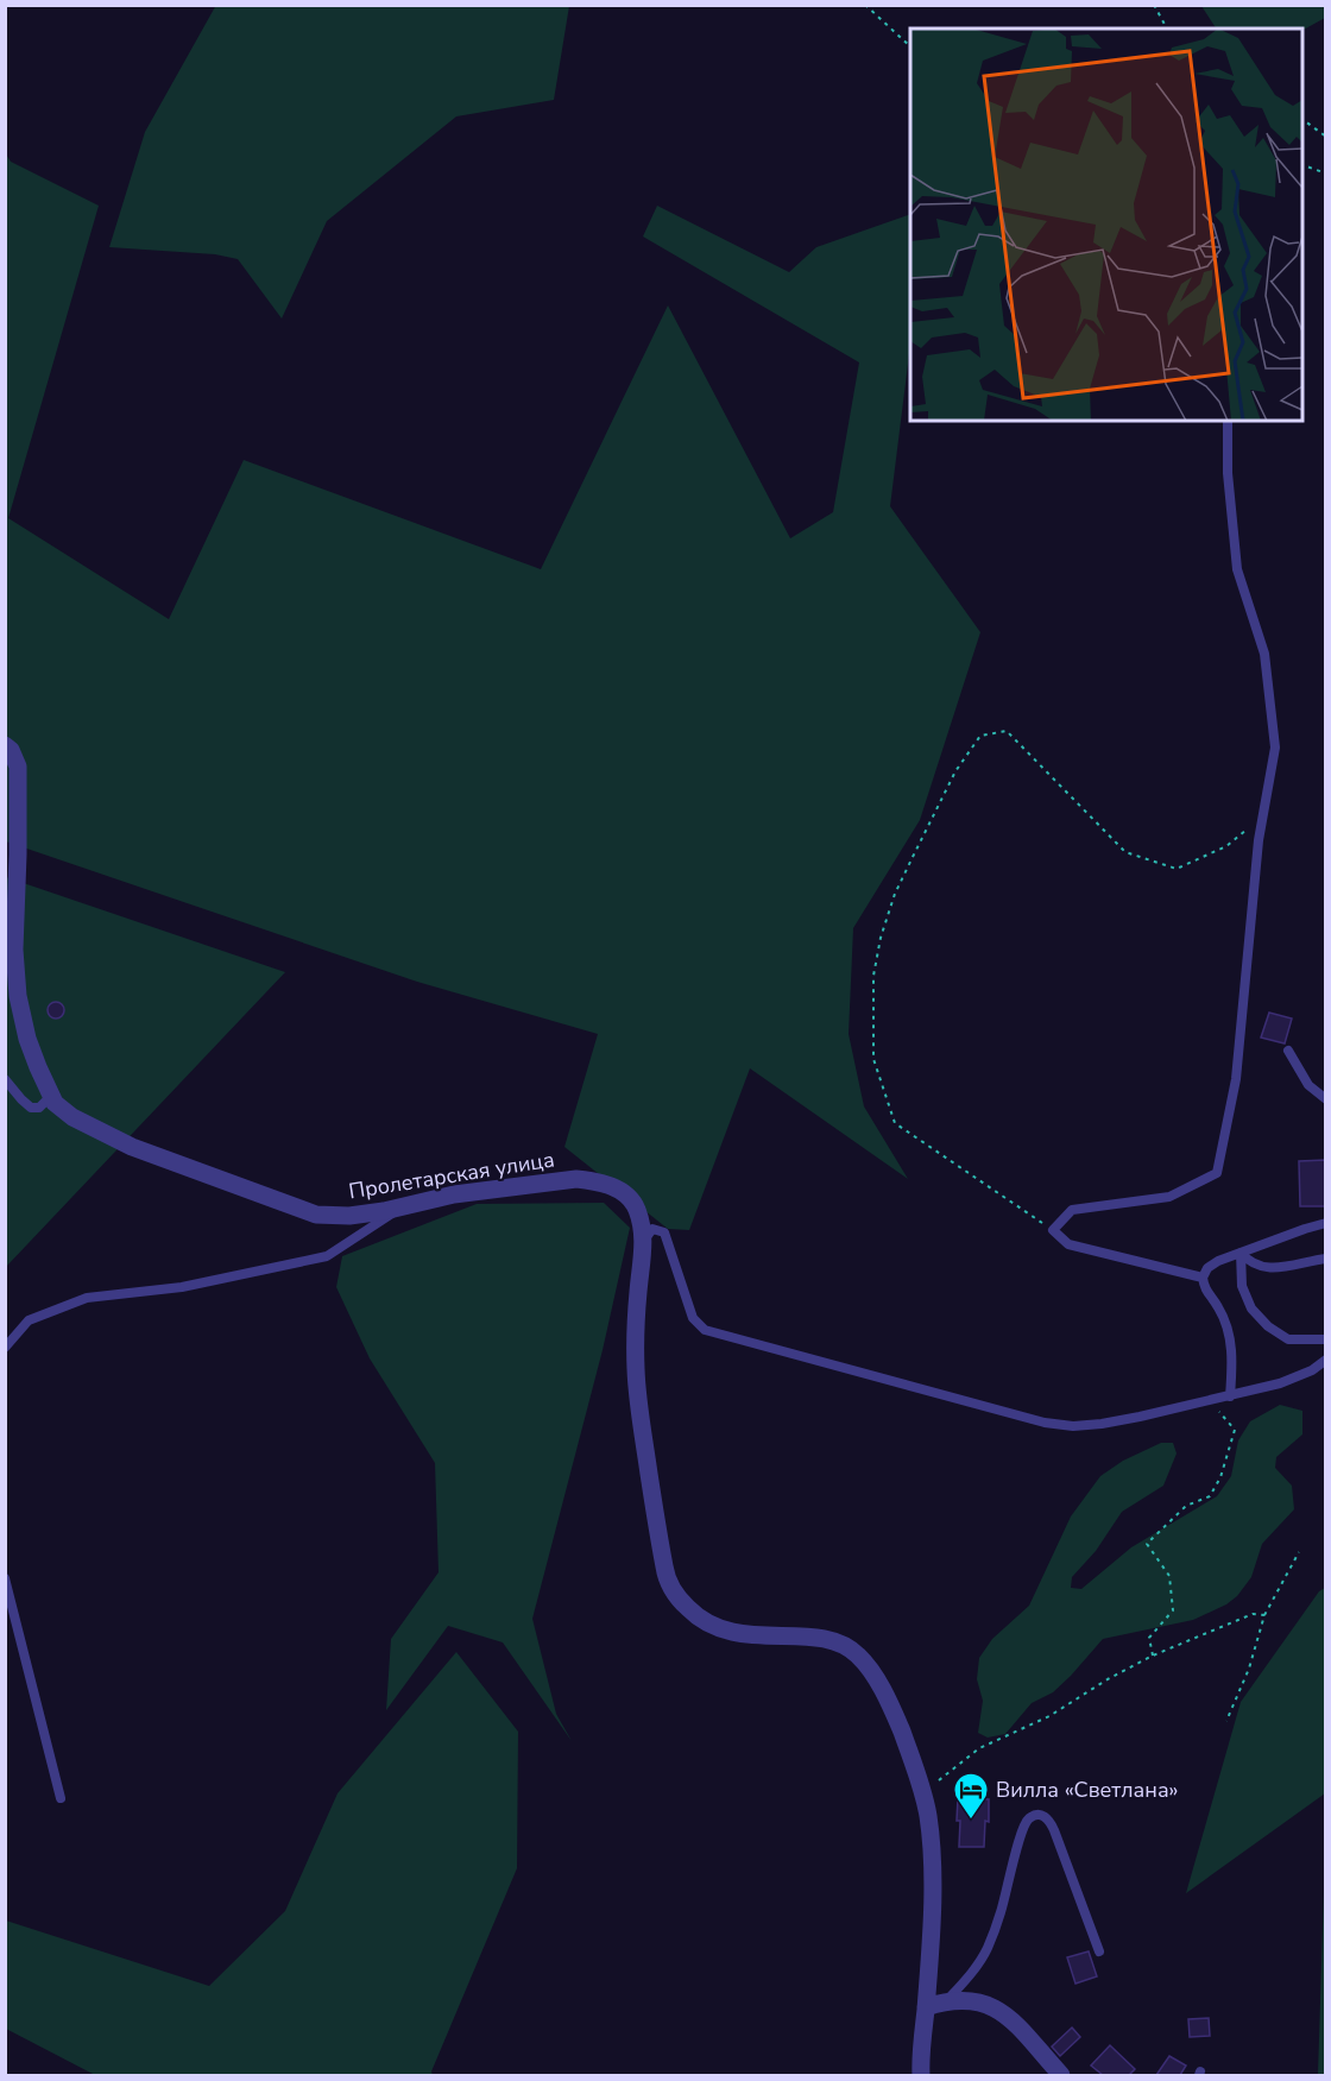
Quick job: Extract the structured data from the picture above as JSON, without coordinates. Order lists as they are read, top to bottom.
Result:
{
  "streets": {
    "street": ["Пролетарская улица"]
  },
  "places": {
    "hotel": ["Вилла «Светлана»"]
  }
}
